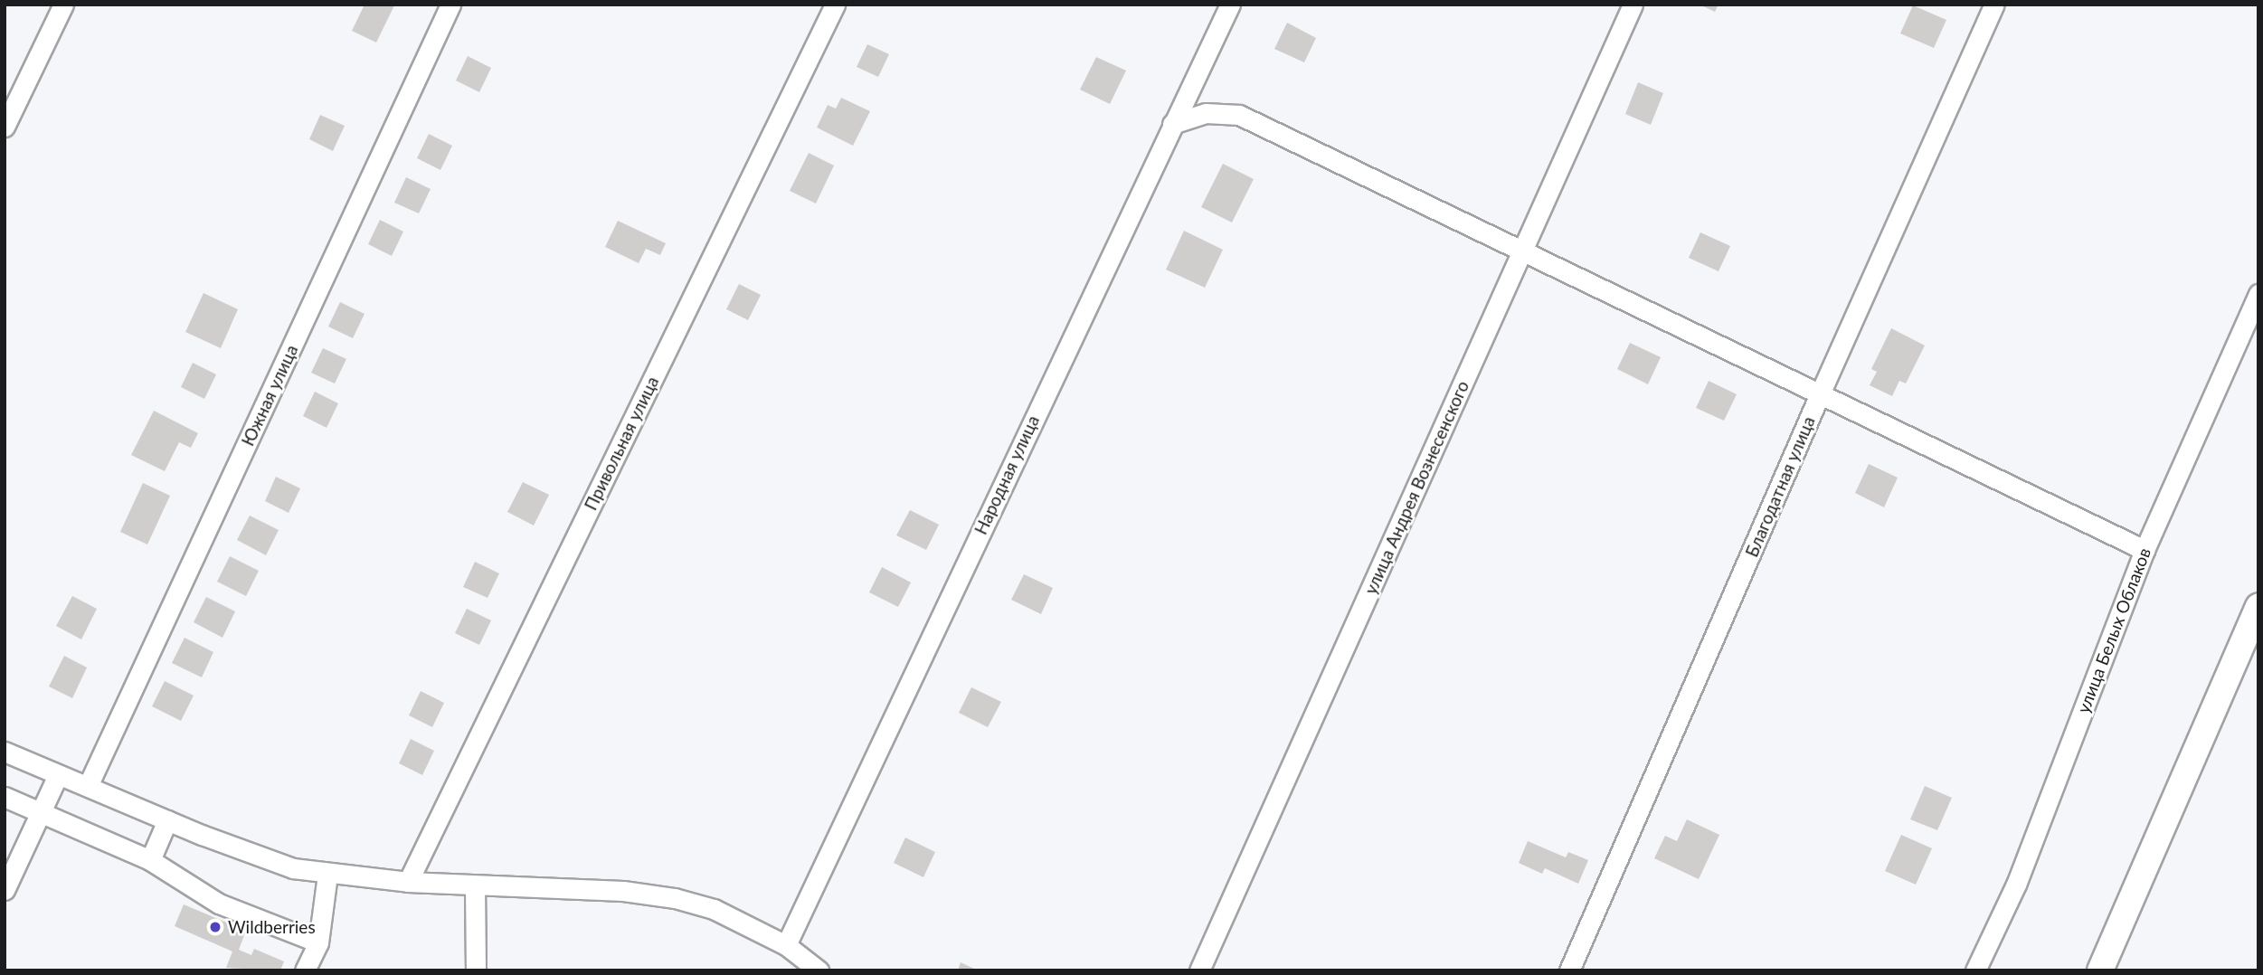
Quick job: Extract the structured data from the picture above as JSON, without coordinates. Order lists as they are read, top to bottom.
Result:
{
  "streets": {
    "street": [
      "Южная улица",
      "Привольная улица",
      "Народная улица",
      "Благодатная улица",
      "улица Андрея Вознесенского",
      "улица Белых Облаков"
    ]
  },
  "places": ["Wildberries"]
}
